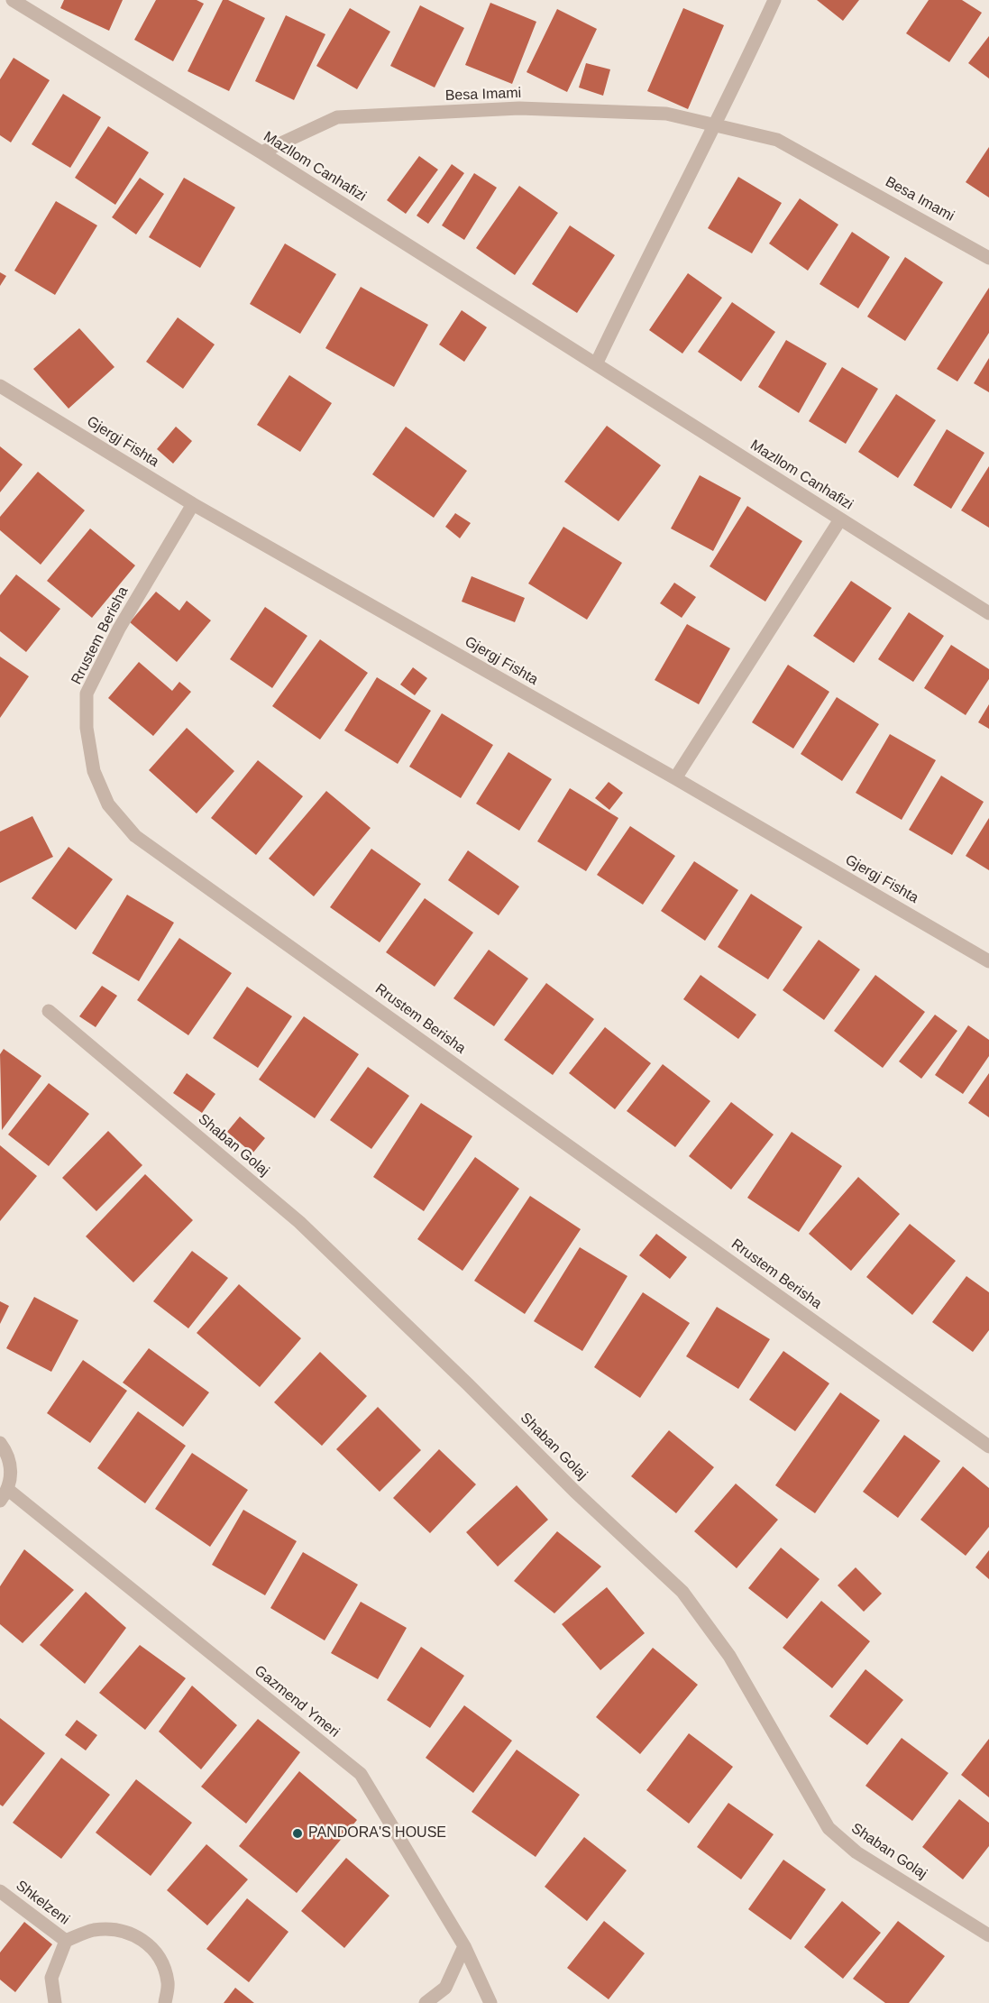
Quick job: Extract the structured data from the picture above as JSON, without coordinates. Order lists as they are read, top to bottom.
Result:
{
  "streets": {
    "street": [
      "Besa Imami",
      "Mazllom Canhafizi",
      "Gjergj Fishta",
      "Rrustem Berisha",
      "Shaban Golaj",
      "Gazmend Ymeri",
      "Shkelzeni"
    ]
  },
  "crossings": [
    ["Besa Imami", "Mazllom Canhafizi"],
    ["Gjergj Fishta", "Rrustem Berisha"]
  ],
  "places": ["PANDORA'S HOUSE"]
}
